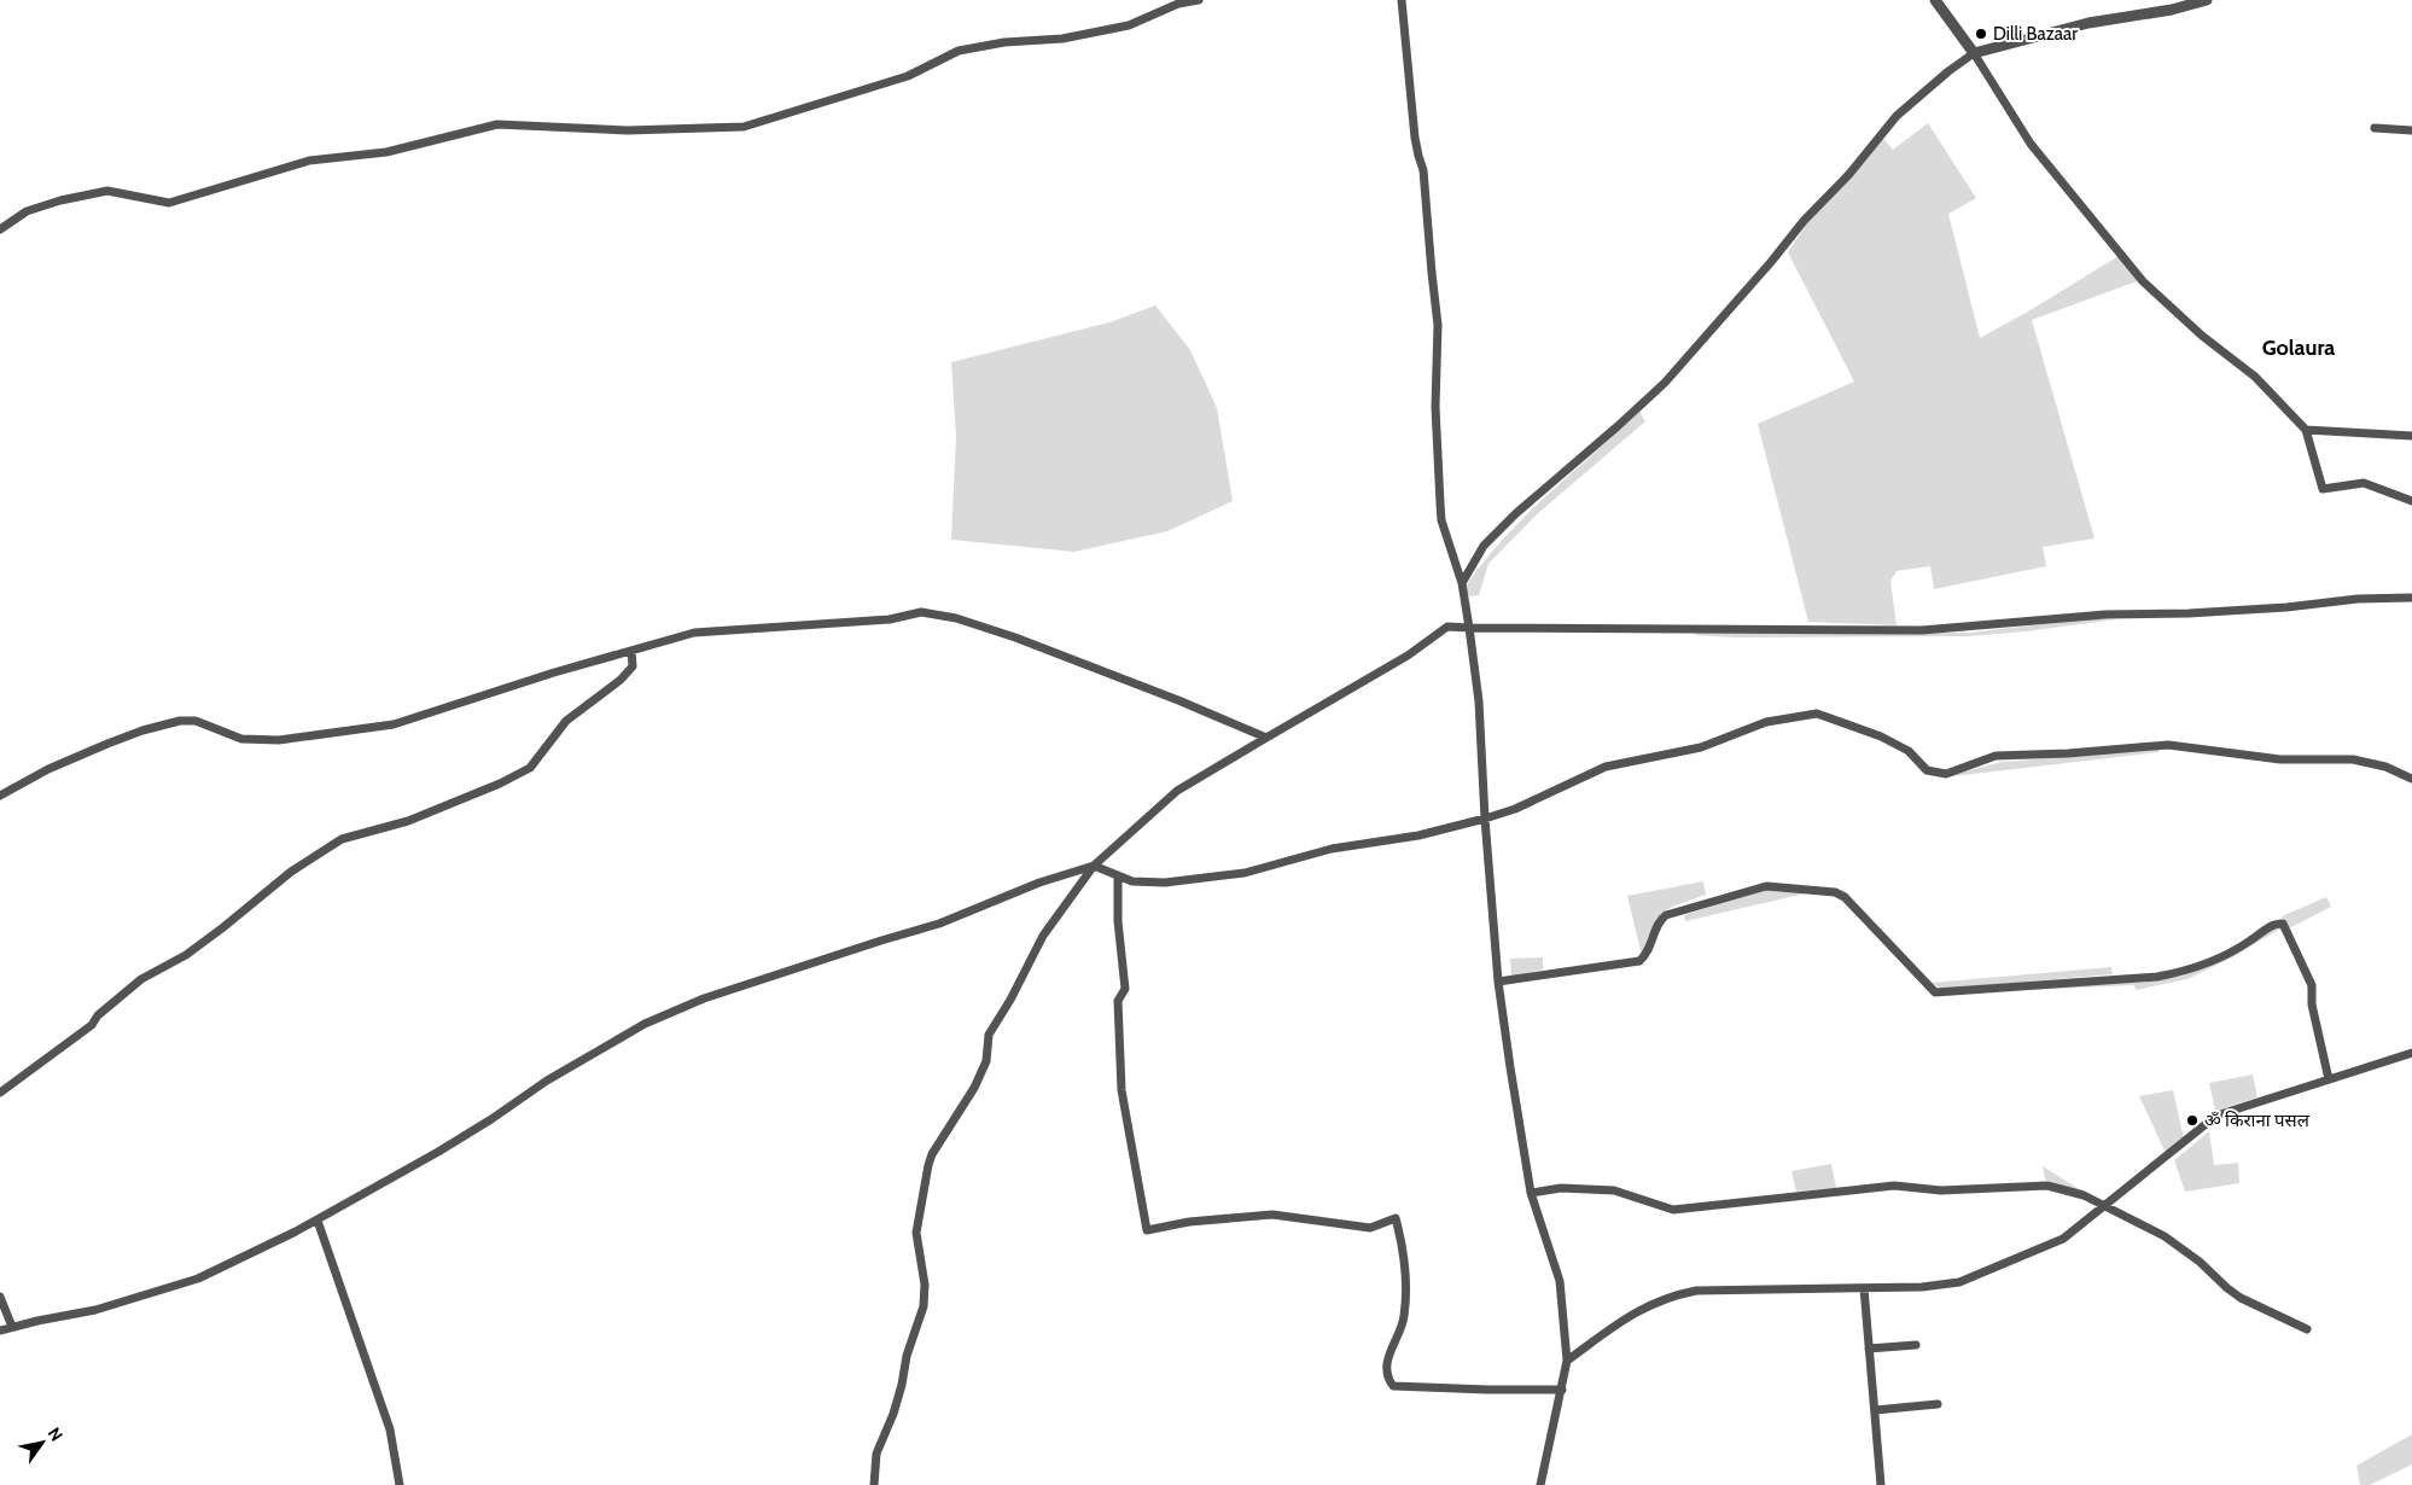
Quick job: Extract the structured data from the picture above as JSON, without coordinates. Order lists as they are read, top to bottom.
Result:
{
  "districts": ["Golaura"],
  "places": ["Dilli Bazaar", "ॐ किराना पसल"],
  "north": "top right"
}
